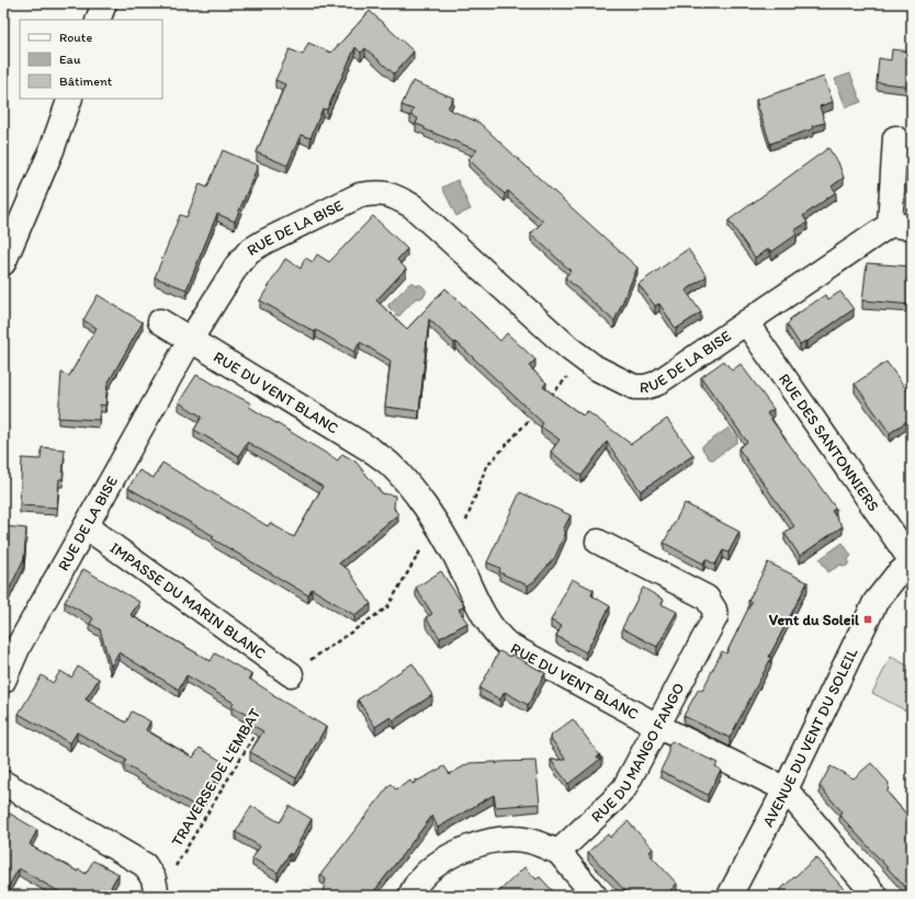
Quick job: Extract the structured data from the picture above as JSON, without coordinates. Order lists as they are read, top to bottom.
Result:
{
  "streets": {
    "street": [
      "RUE DE LA BISE",
      "RUE DU VENT BLANC",
      "RUE DES SANTONNIERS",
      "IMPASSE DU MARIN BLANC",
      "AVENUE DU VENT DU SOLEIL",
      "RUE DU MANGO FANGO"
    ],
    "path": ["TRAVERSE DE L'EMBAT"]
  },
  "crossings": [
    ["RUE DE LA BISE", "RUE DU VENT BLANC"],
    ["RUE DE LA BISE", "RUE DES SANTONNIERS"],
    ["RUE DE LA BISE", "IMPASSE DU MARIN BLANC"],
    ["RUE DU VENT BLANC", "AVENUE DU VENT DU SOLEIL"],
    ["RUE DU VENT BLANC", "RUE DU MANGO FANGO"],
    ["RUE DES SANTONNIERS", "AVENUE DU VENT DU SOLEIL"]
  ],
  "places": {
    "transit": ["Vent du Soleil"]
  },
  "legend": ["Route", "Eau", "Bâtiment"]
}
